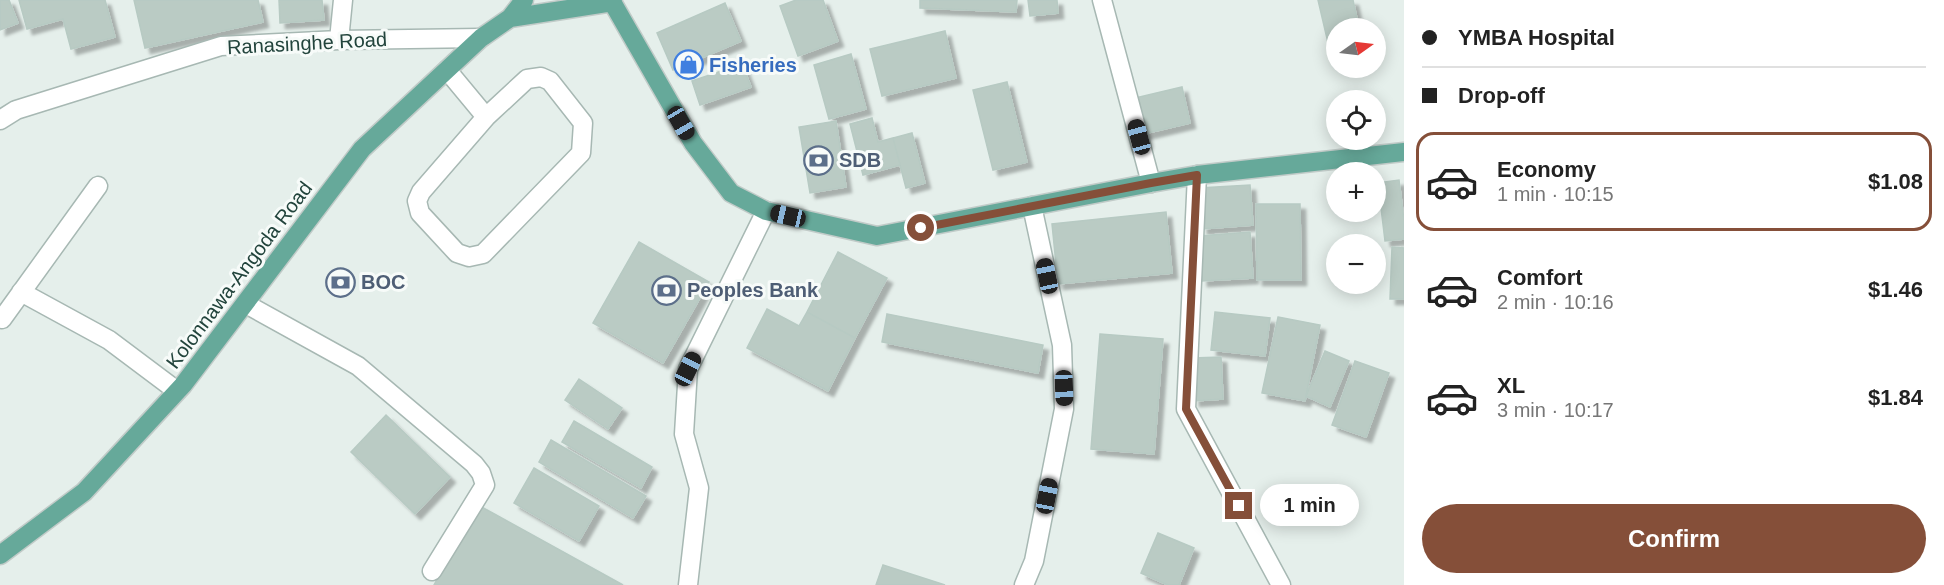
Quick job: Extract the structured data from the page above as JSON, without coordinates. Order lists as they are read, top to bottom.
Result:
{
  "streets": {
    "main road": ["Kolonnawa-Angoda Road"],
    "street": ["Ranasinghe Road"]
  },
  "crossings": [
    ["Ranasinghe Road", "Kolonnawa-Angoda Road"]
  ],
  "places": {
    "shop": ["Fisheries"],
    "bank": ["SDB", "BOC", "Peoples Bank"]
  },
  "north": "right",
  "page": {
    "banner": ["YMBA Hospital", "Drop-off"],
    "map_buttons": ["+", "−"],
    "list": [
      {
        "name": "Economy",
        "note": "1 min · 10:15",
        "value": "$1.08"
      },
      {
        "name": "Comfort",
        "note": "2 min · 10:16",
        "value": "$1.46"
      },
      {
        "name": "XL",
        "note": "3 min · 10:17",
        "value": "$1.84"
      }
    ],
    "bubble": "1 min",
    "buttons": "Confirm"
  }
}
